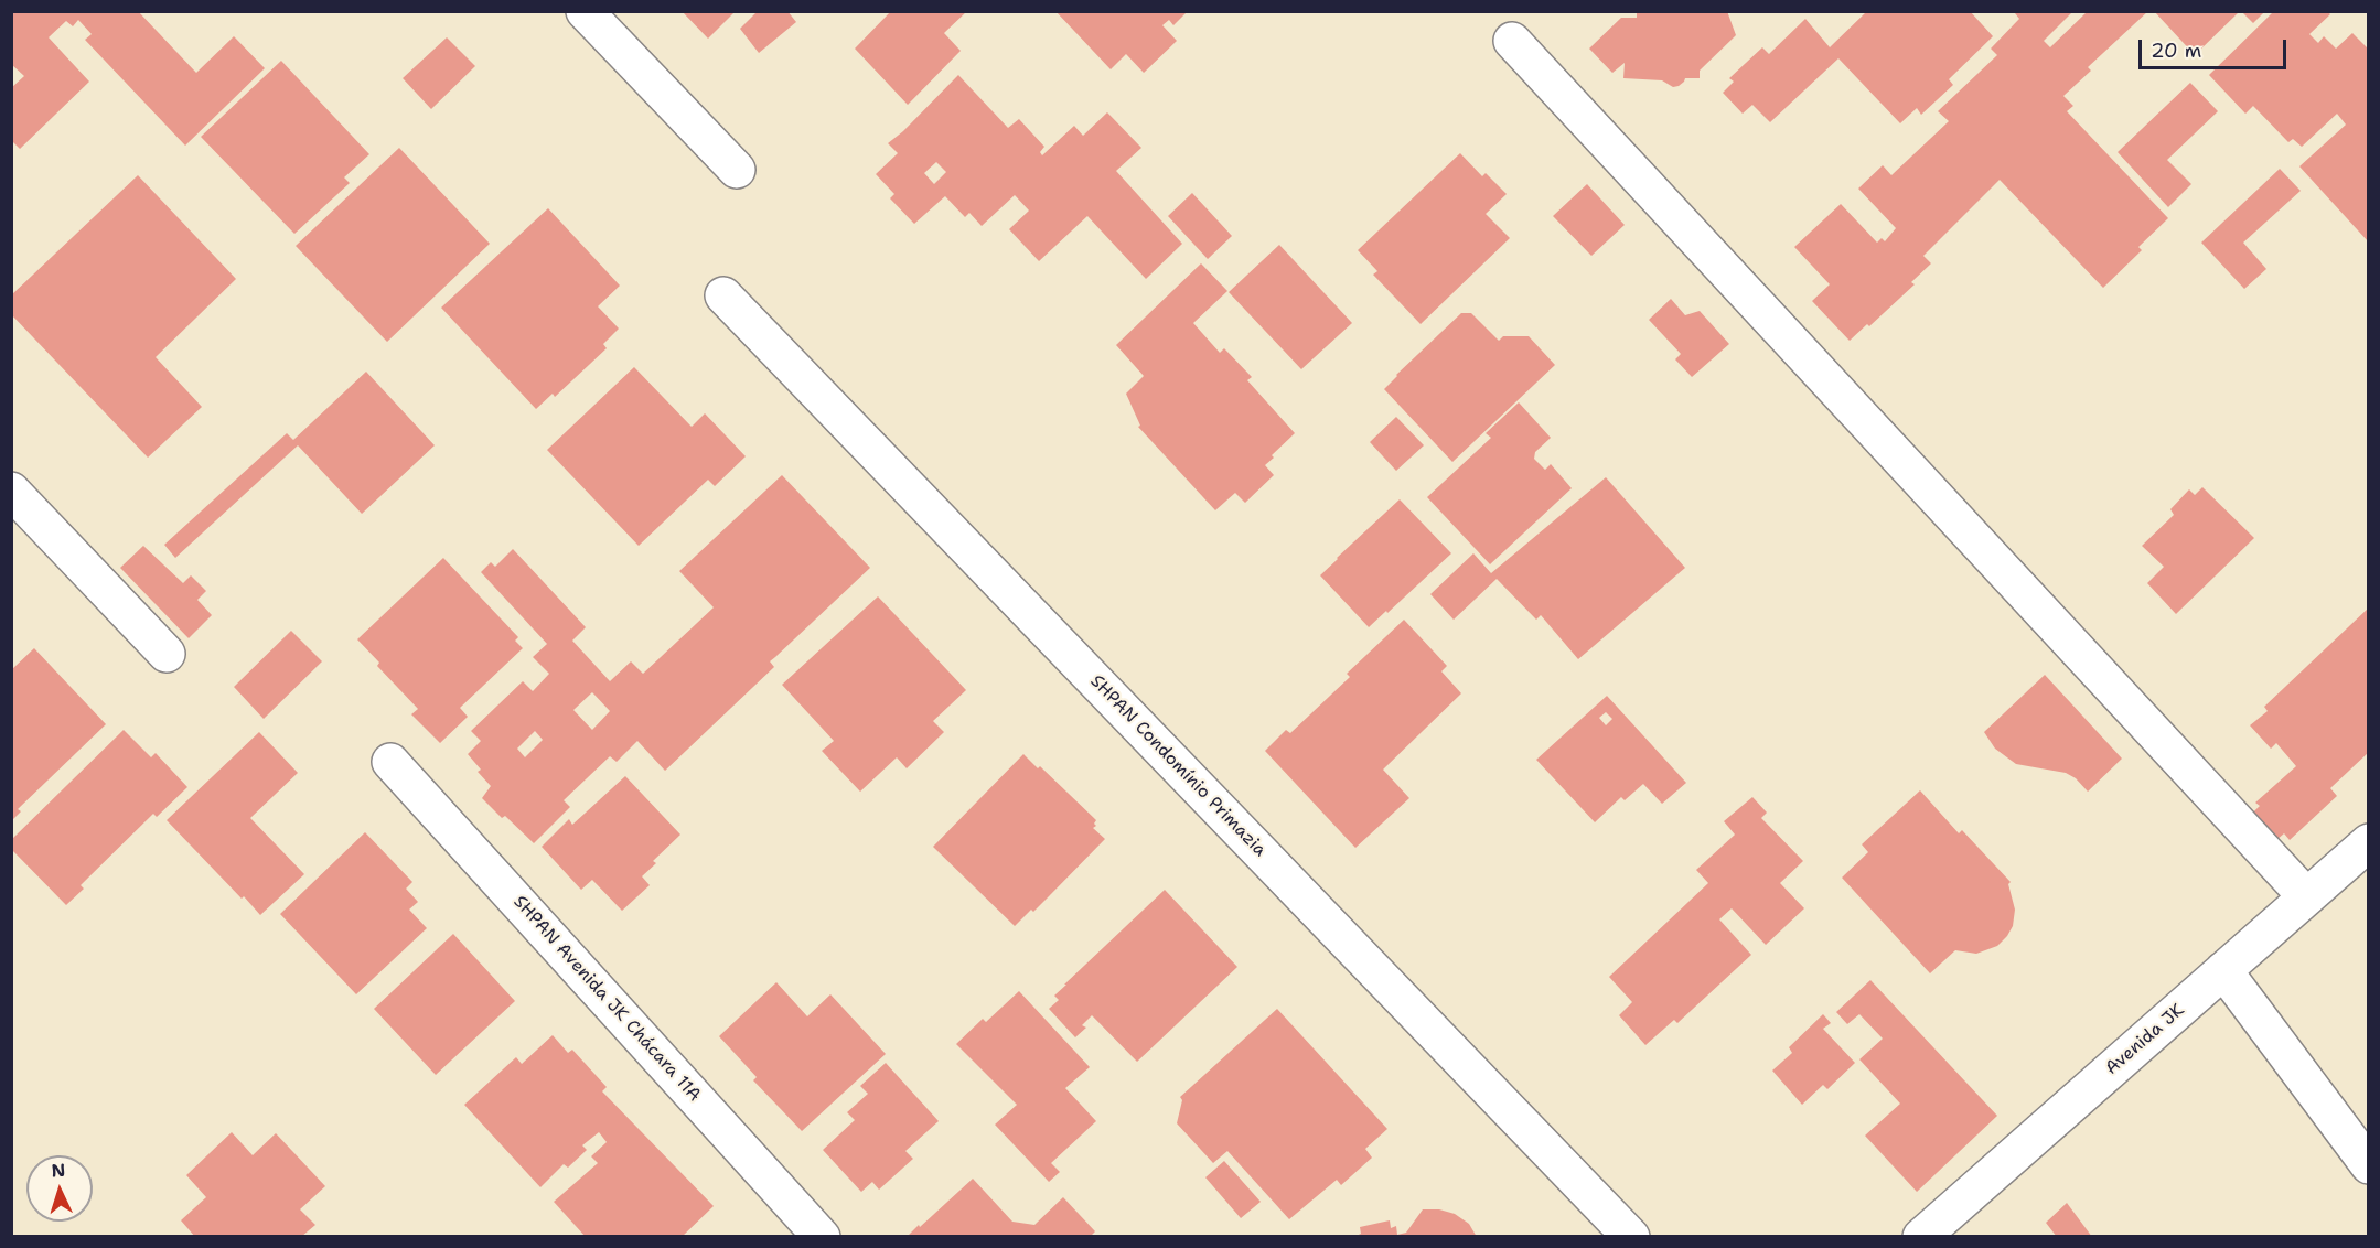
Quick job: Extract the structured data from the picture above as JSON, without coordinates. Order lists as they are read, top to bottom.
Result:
{
  "streets": {
    "street": ["SHPAN Condomínio Primazia", "SHPAN Avenida JK Chácara 11A", "Avenida JK"]
  },
  "scale_bar": "20 m",
  "north": "top"
}
